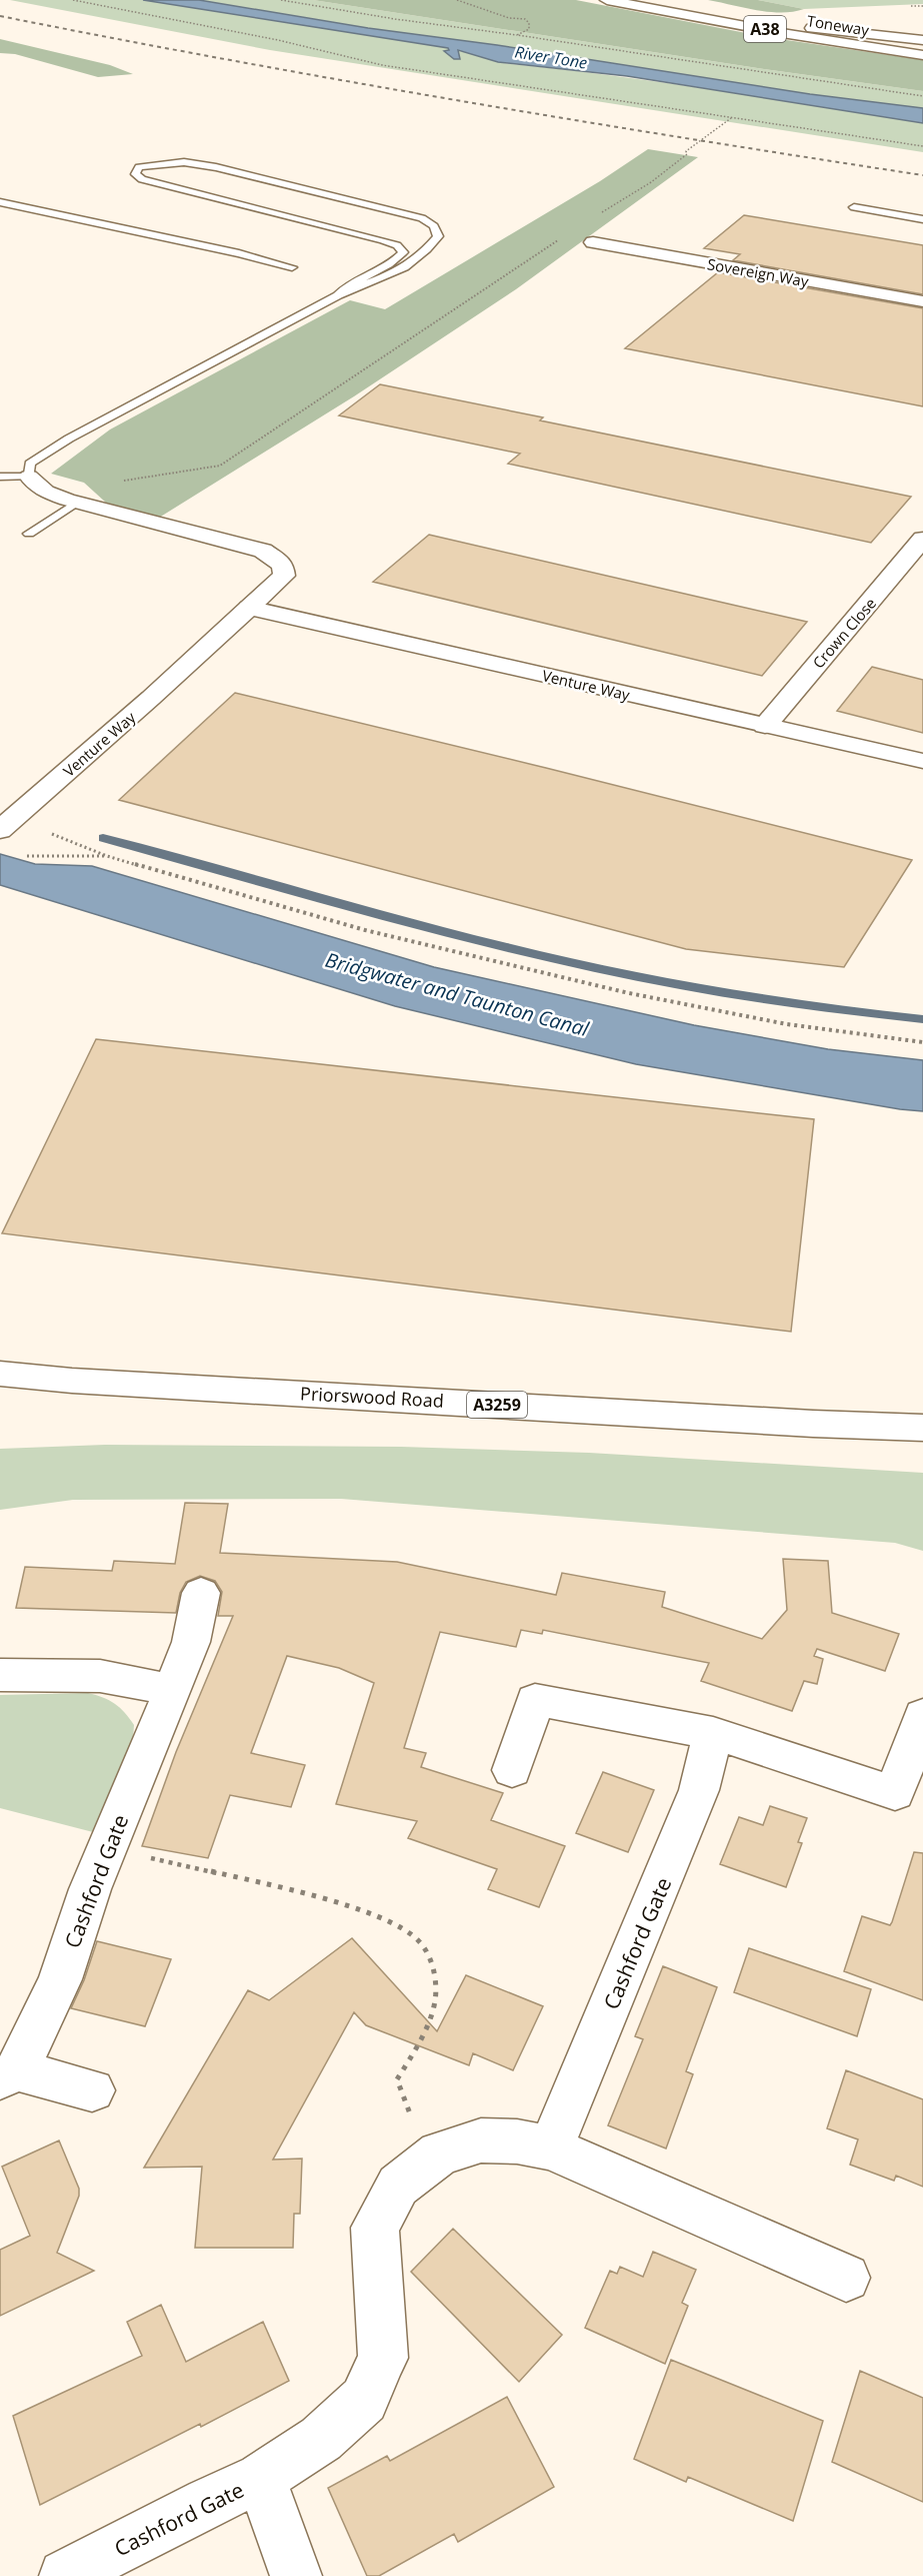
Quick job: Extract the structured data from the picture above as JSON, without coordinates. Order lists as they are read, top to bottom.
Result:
{
  "streets": {
    "street": [
      "Toneway",
      "A38",
      "Sovereign Way",
      "Crown Close",
      "Venture Way",
      "Priorswood Road",
      "A3259",
      "Cashford Gate"
    ]
  },
  "crossings": [
    ["Crown Close", "Venture Way"]
  ],
  "water": ["River Tone", "Bridgwater and Taunton Canal"]
}
